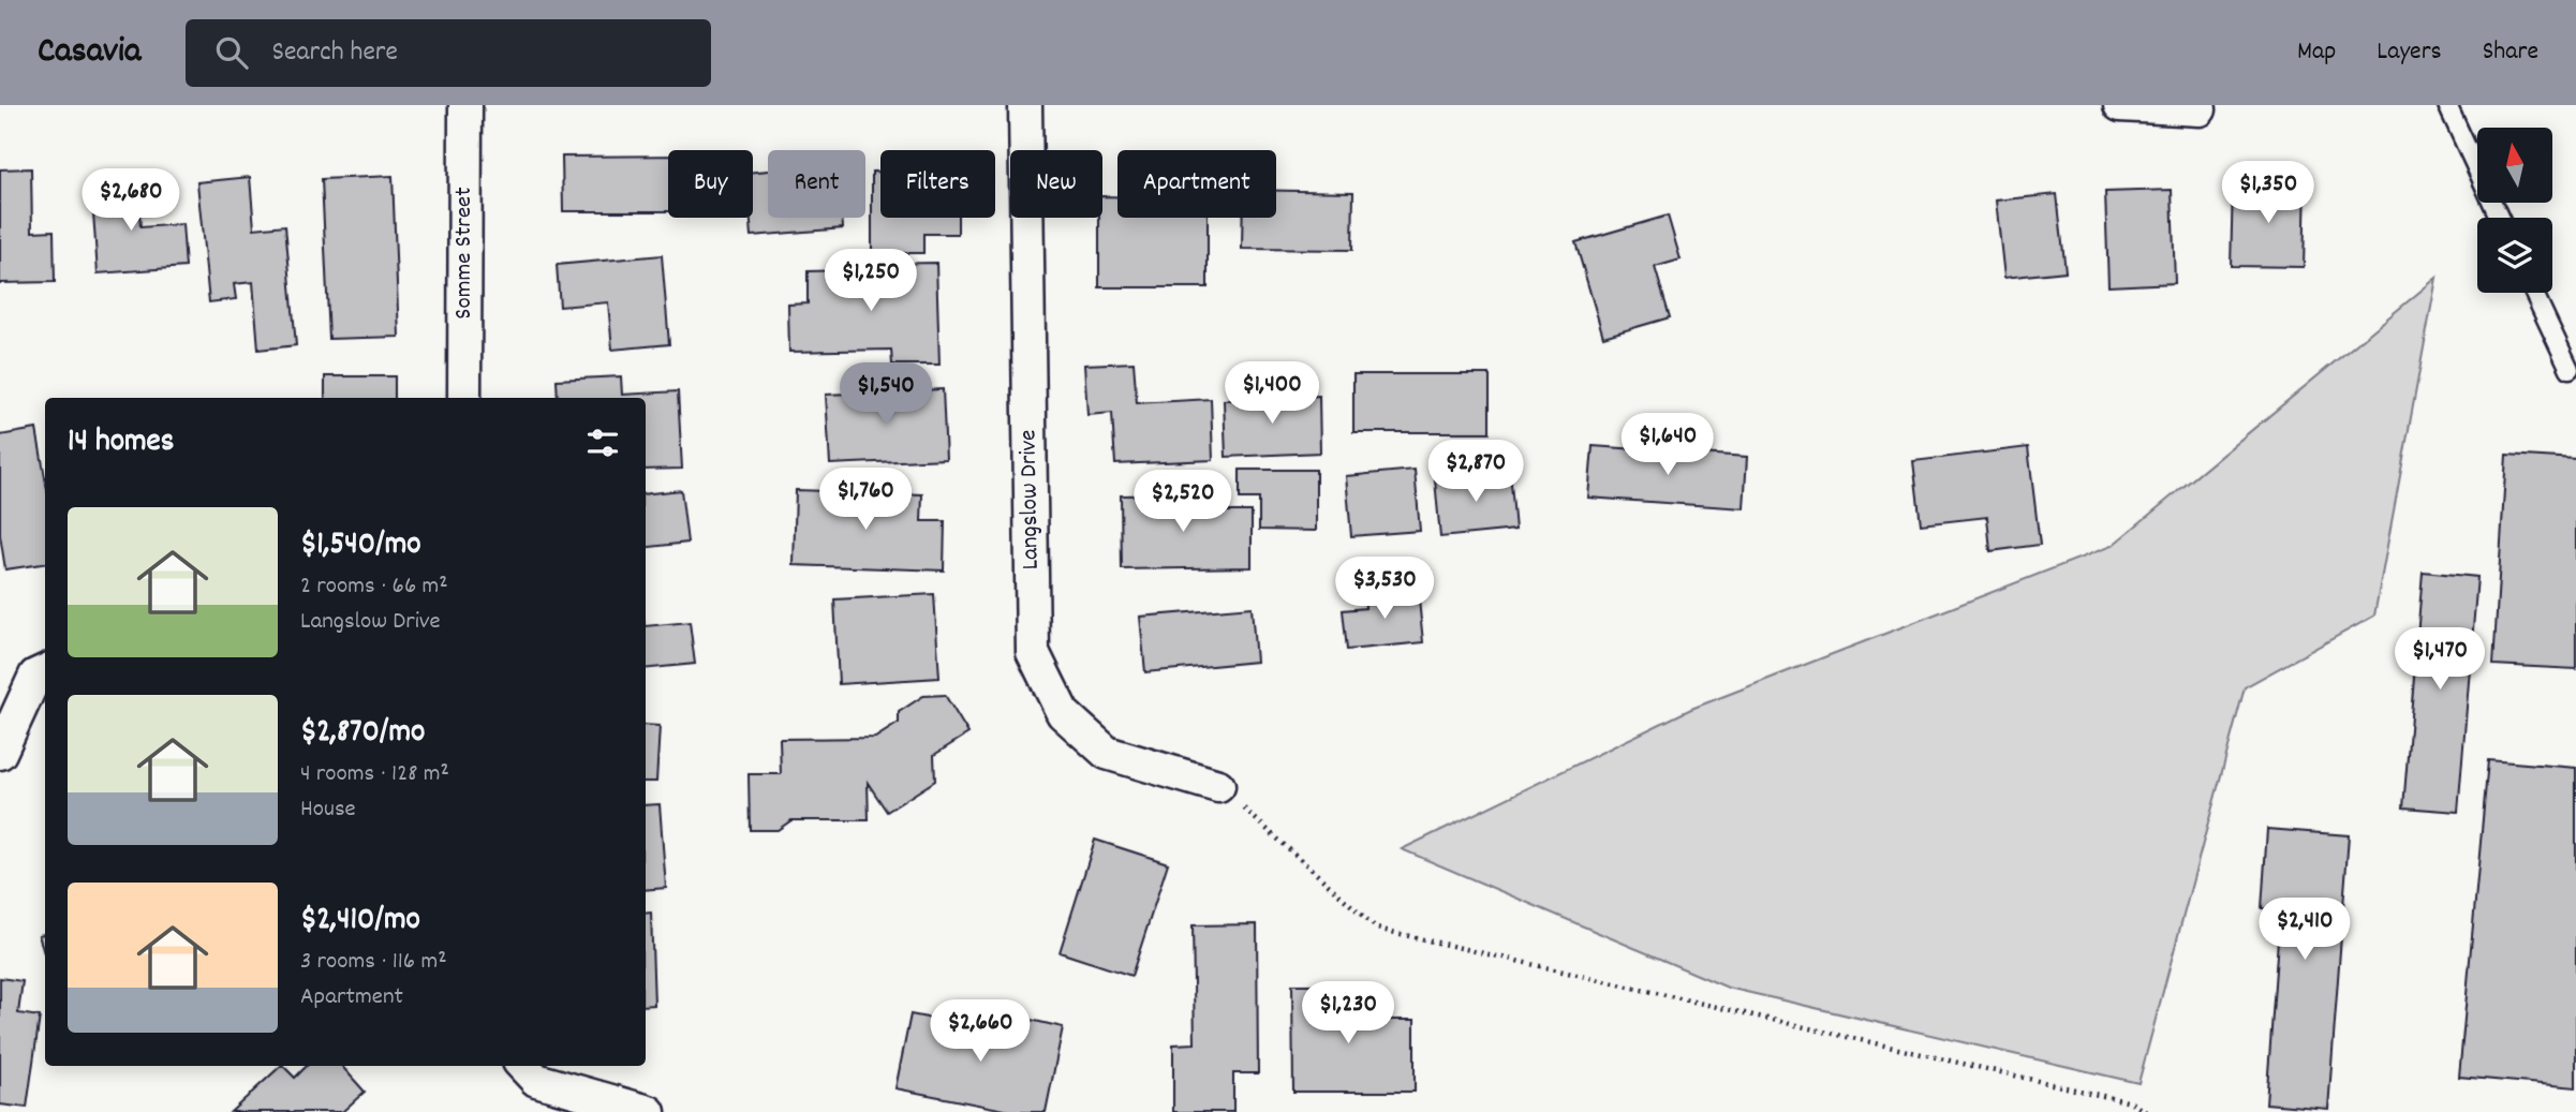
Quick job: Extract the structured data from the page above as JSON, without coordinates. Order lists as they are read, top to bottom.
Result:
{
  "streets": {
    "street": ["Somme Street", "Langslow Drive"]
  },
  "north": "top",
  "page": {
    "header": "Casavia",
    "search": "Search here",
    "nav": ["Map", "Layers", "Share"],
    "chip": [
      "Buy",
      "Rent",
      "Filters",
      "New",
      "Apartment"
    ],
    "price": [
      "$1,350",
      "$2,680",
      "$1,250",
      "$1,400",
      "$1,540",
      "$1,640",
      "$2,870",
      "$1,760",
      "$2,520",
      "$3,530",
      "$1,470",
      "$2,410",
      "$1,230",
      "$2,660"
    ],
    "heading": "14 homes",
    "list": [
      {
        "name": "$1,540/mo",
        "note": "2 rooms · 66 m² · Langslow Drive"
      },
      {
        "name": "$2,870/mo",
        "note": "4 rooms · 128 m² · House"
      },
      {
        "name": "$2,410/mo",
        "note": "3 rooms · 116 m² · Apartment"
      }
    ]
  }
}
